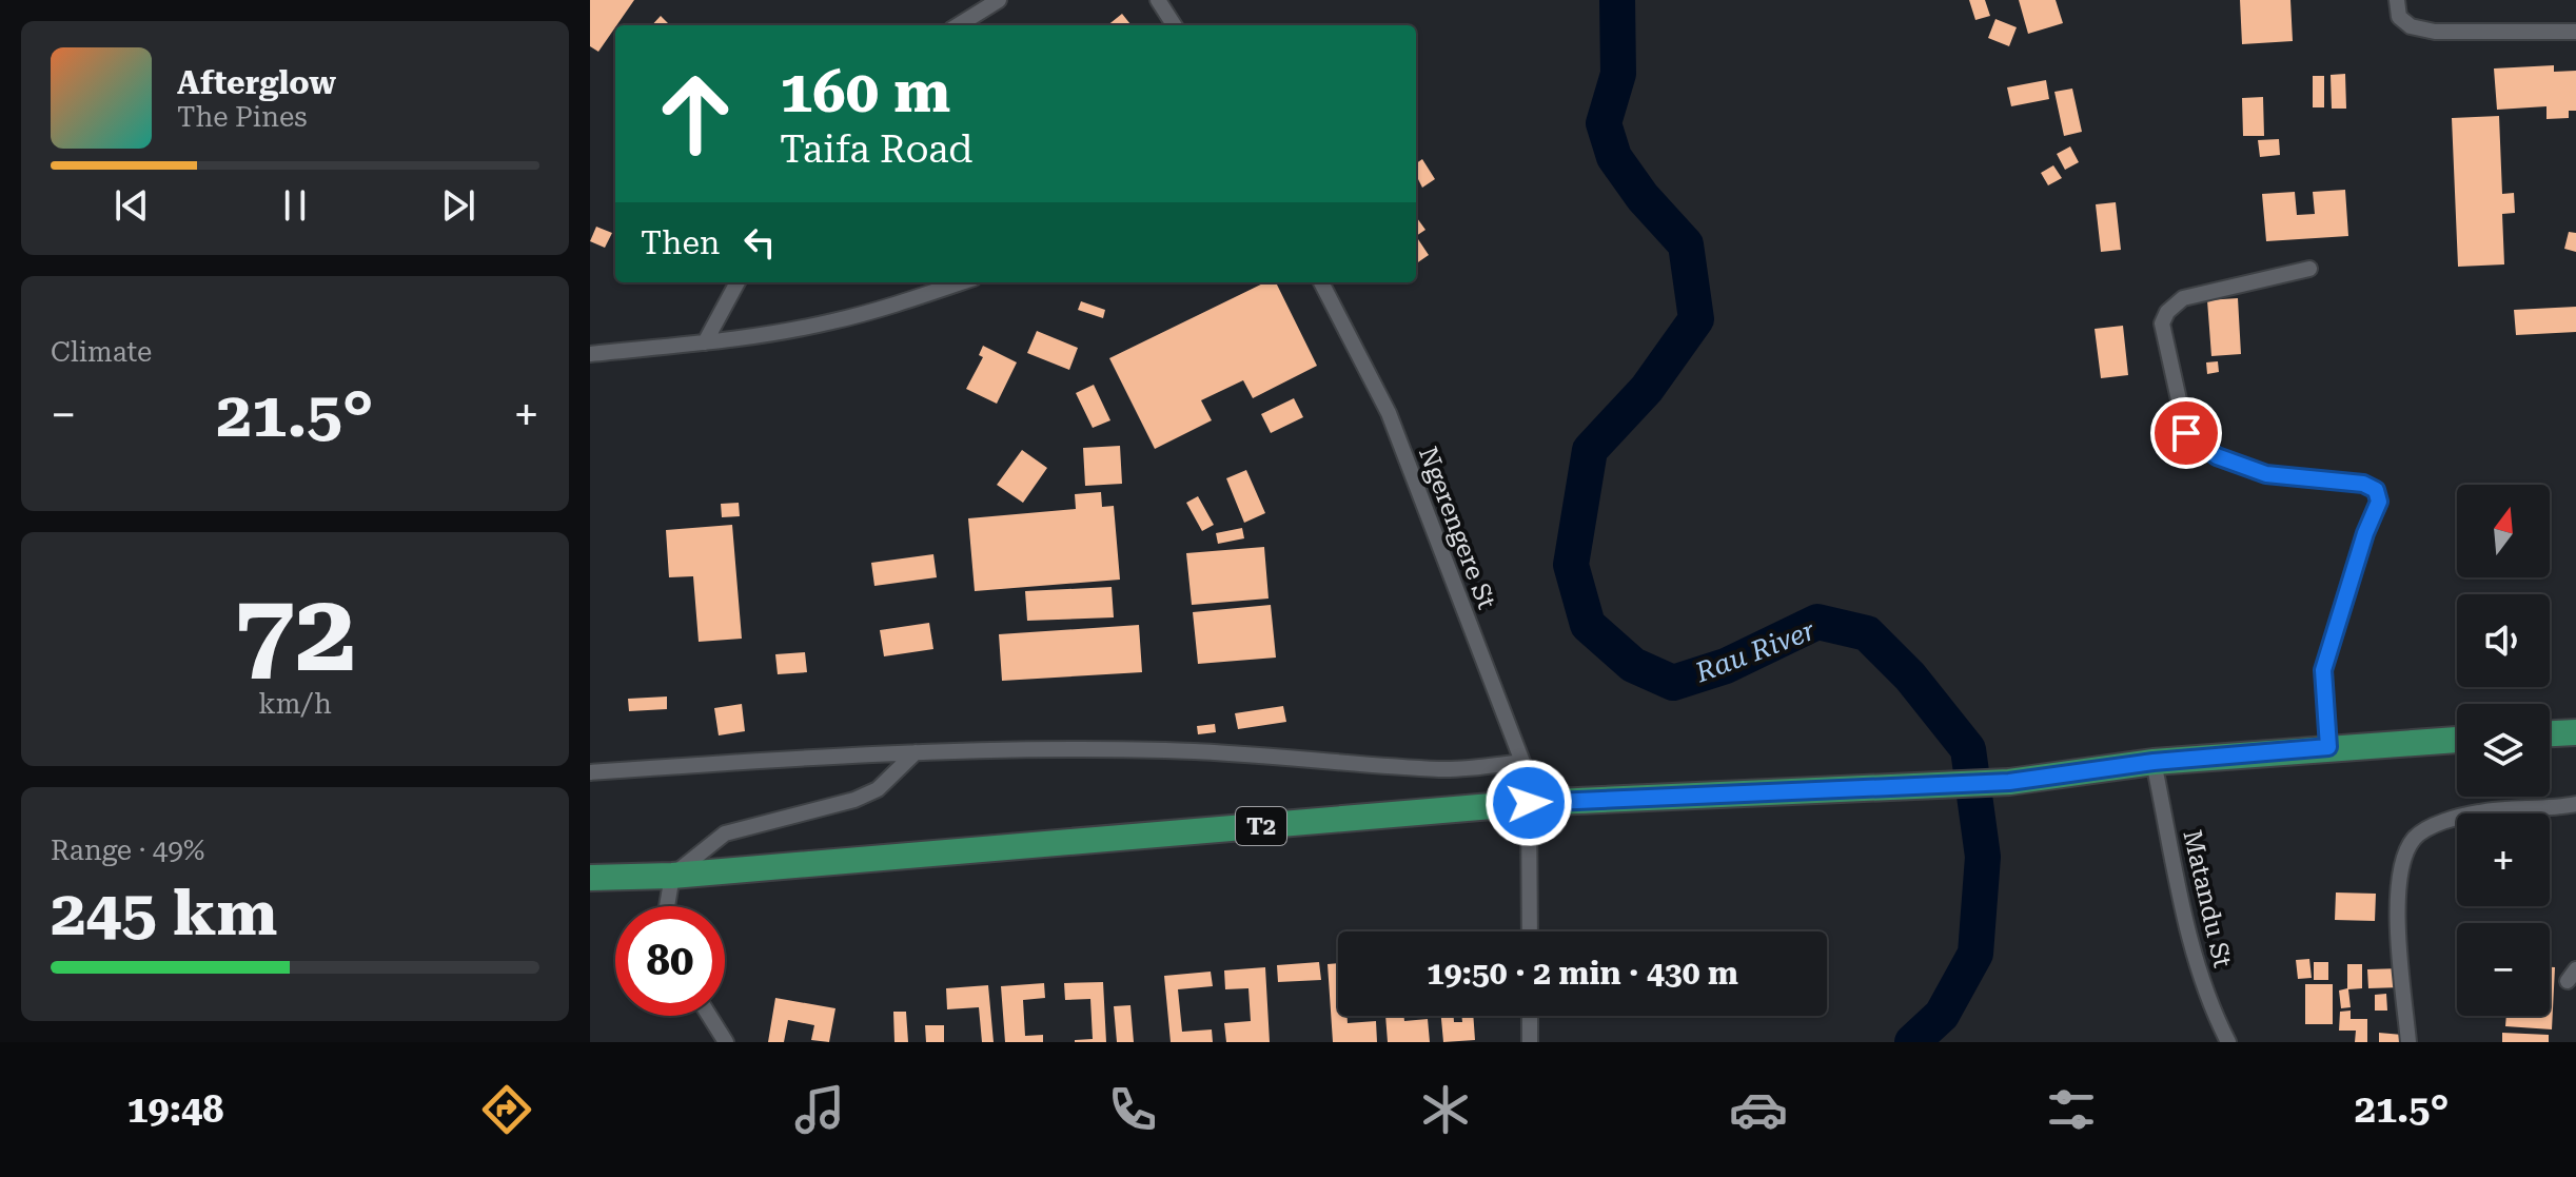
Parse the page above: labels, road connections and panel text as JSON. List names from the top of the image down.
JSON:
{
  "streets": {
    "highway": ["T2"],
    "street": ["Ngerengere St", "Matandu St"]
  },
  "crossings": [
    ["Ngerengere St", "T2"],
    ["T2", "Matandu St"]
  ],
  "water": ["Rau River"],
  "north": "top",
  "page": {
    "turn": ["160 m", "Taifa Road"],
    "song": ["Afterglow", "The Pines"],
    "then": "Then",
    "tile": [
      "Climate",
      ["72", "km/h"],
      ["Range · 49%", "245 km"]
    ],
    "heat": ["−", "21.5°", "+"],
    "map_buttons": ["+", "−"],
    "limit": "80",
    "trip": "19:50 · 2 min · 430 m",
    "tabs": ["19:48", "21.5°"]
  }
}
